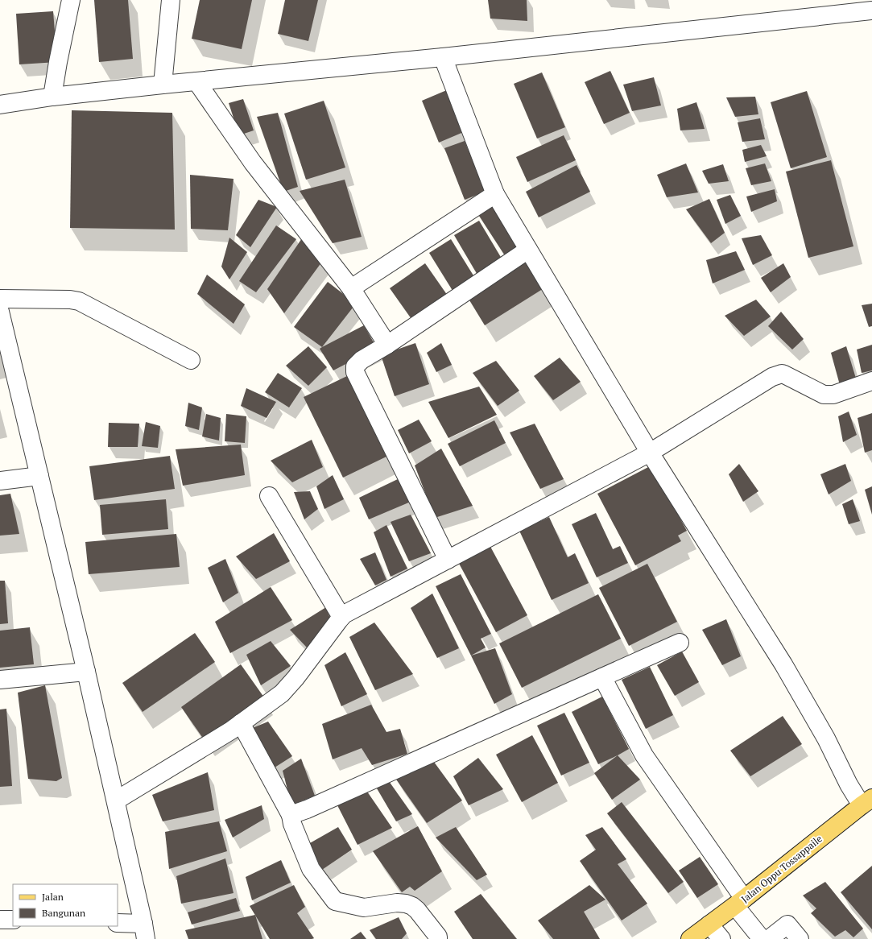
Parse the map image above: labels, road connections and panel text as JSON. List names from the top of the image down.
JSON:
{
  "streets": {
    "main road": ["Jalan Oppu Tossappaile"]
  },
  "legend": ["Jalan", "Bangunan"]
}
